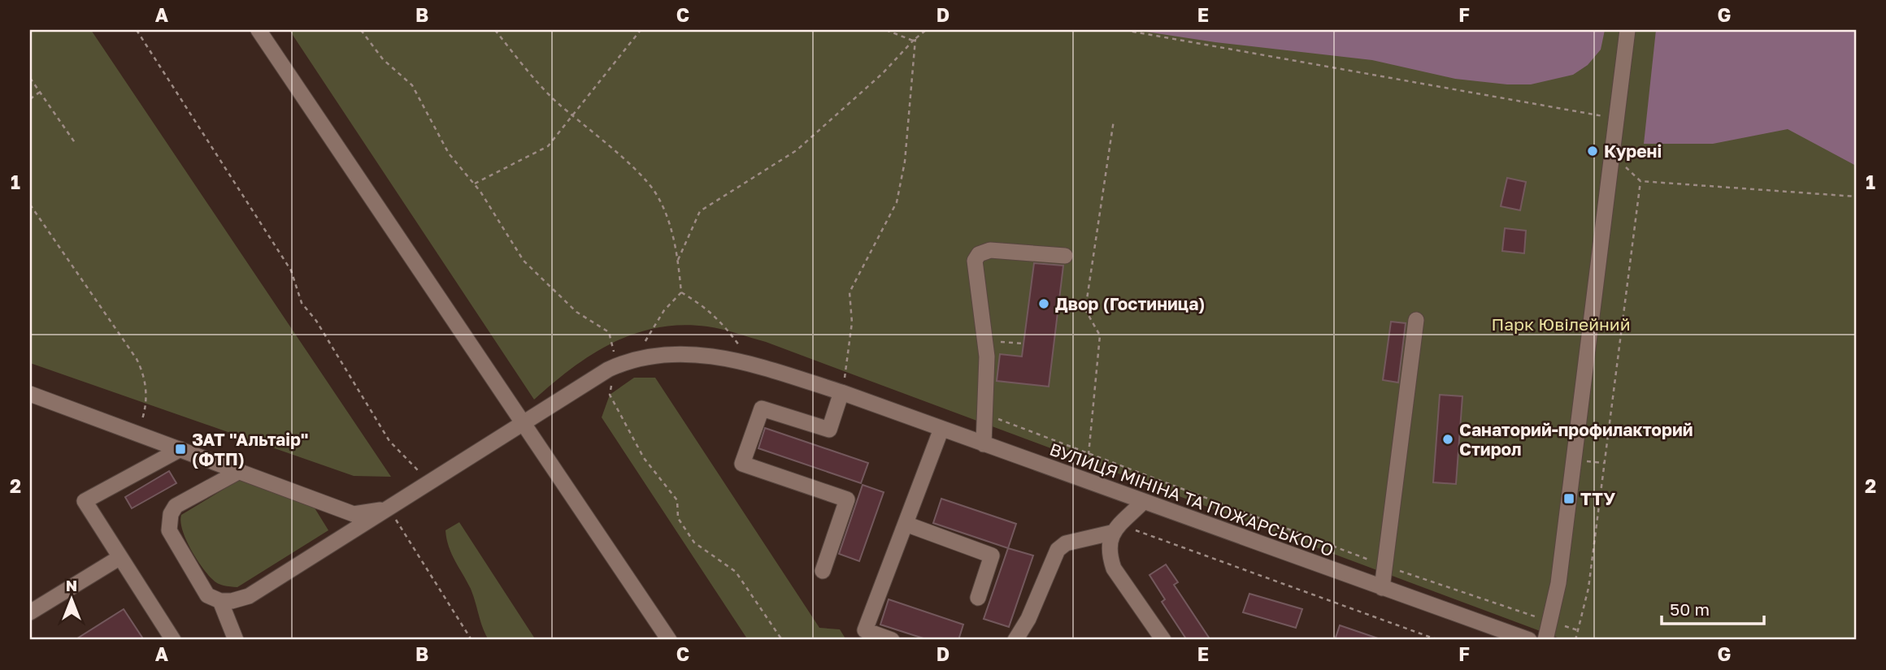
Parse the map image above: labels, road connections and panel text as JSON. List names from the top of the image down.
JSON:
{
  "streets": {
    "street": ["ВУЛИЦЯ МІНІНА ТА ПОЖАРСЬКОГО"]
  },
  "parks": ["Парк Ювілейний"],
  "places": {
    "other": ["Курені", "Двор (Гостиница)", "Санаторий-профилакторий Стирол"],
    "transit": ["ЗАТ \"Альтаір\" (ФТП)", "ТТУ"]
  },
  "scale_bar": "50 m",
  "north": "top",
  "grid": {
    "columns": [
      "A",
      "B",
      "C",
      "D",
      "E",
      "F",
      "G"
    ],
    "rows": ["1", "2"]
  }
}
